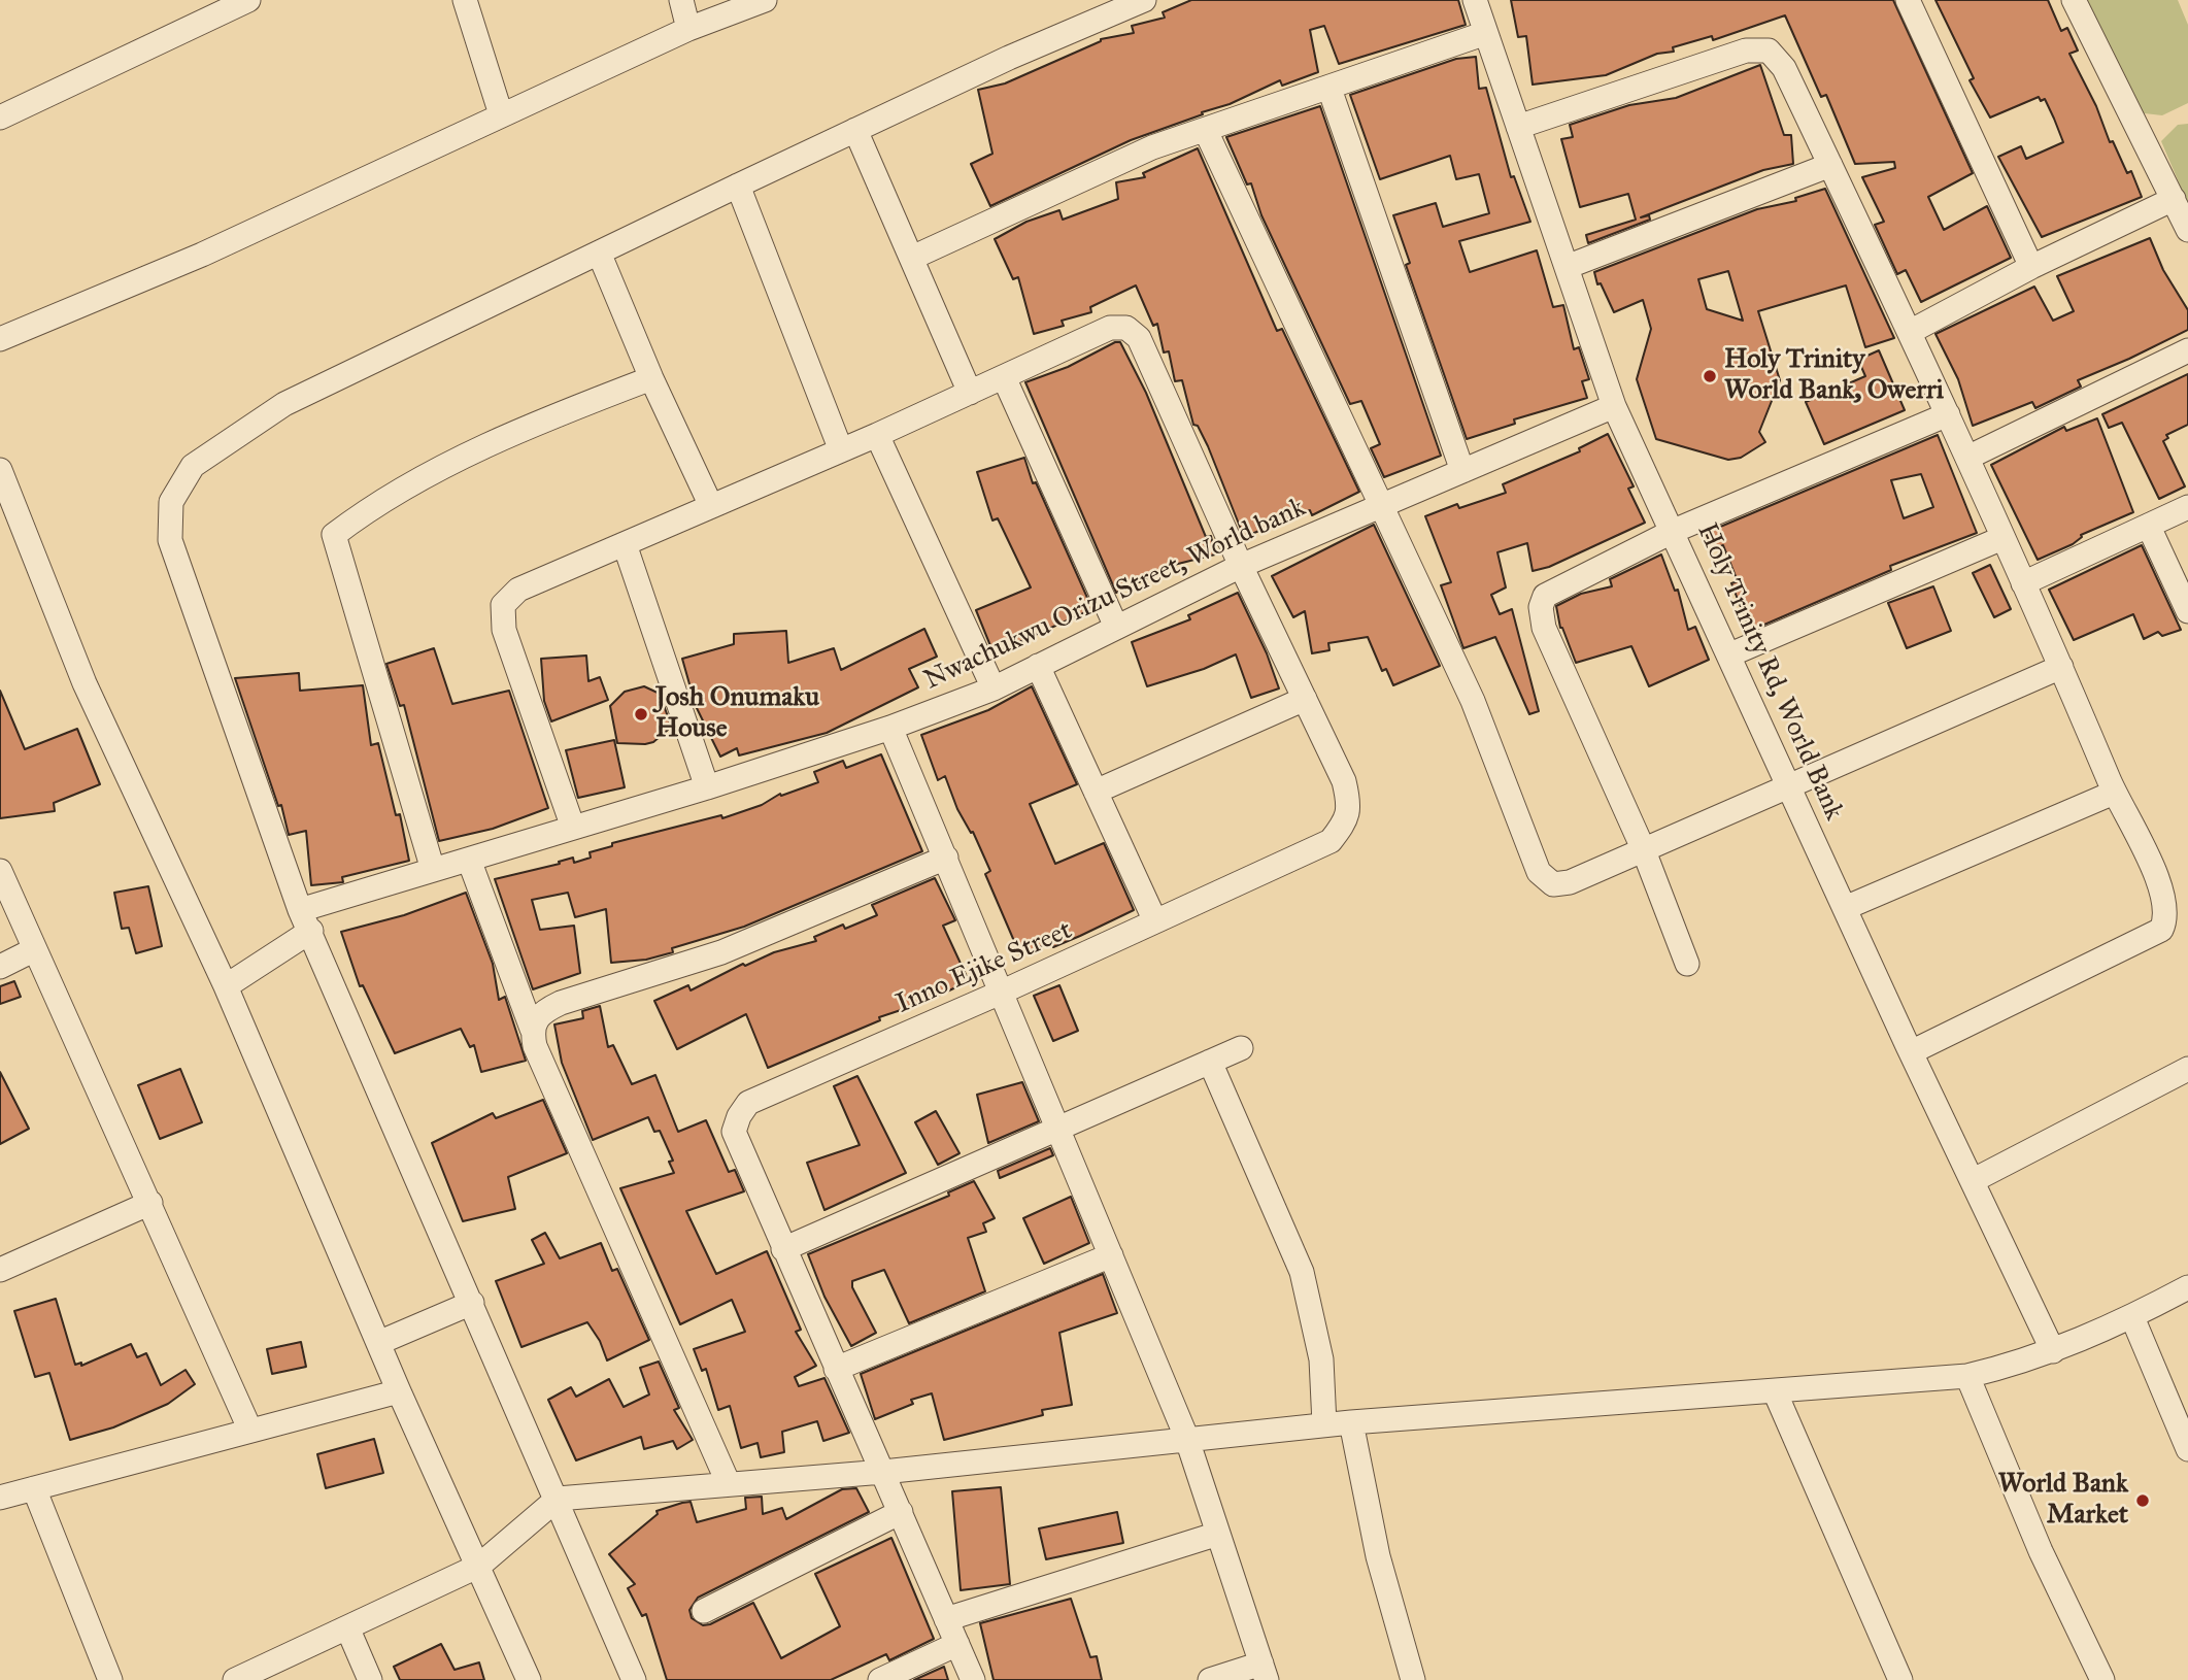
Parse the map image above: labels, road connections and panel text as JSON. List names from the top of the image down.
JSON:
{
  "streets": {
    "street": ["Nwachukwu Orizu Street, World bank", "Holy Trinity Rd, World Bank", "Inno Ejike Street"]
  },
  "crossings": [
    ["Nwachukwu Orizu Street, World bank", "Holy Trinity Rd, World Bank"],
    ["Nwachukwu Orizu Street, World bank", "Inno Ejike Street"]
  ],
  "places": ["Holy Trinity World Bank, Owerri", "Josh Onumaku House", "World Bank Market"]
}
